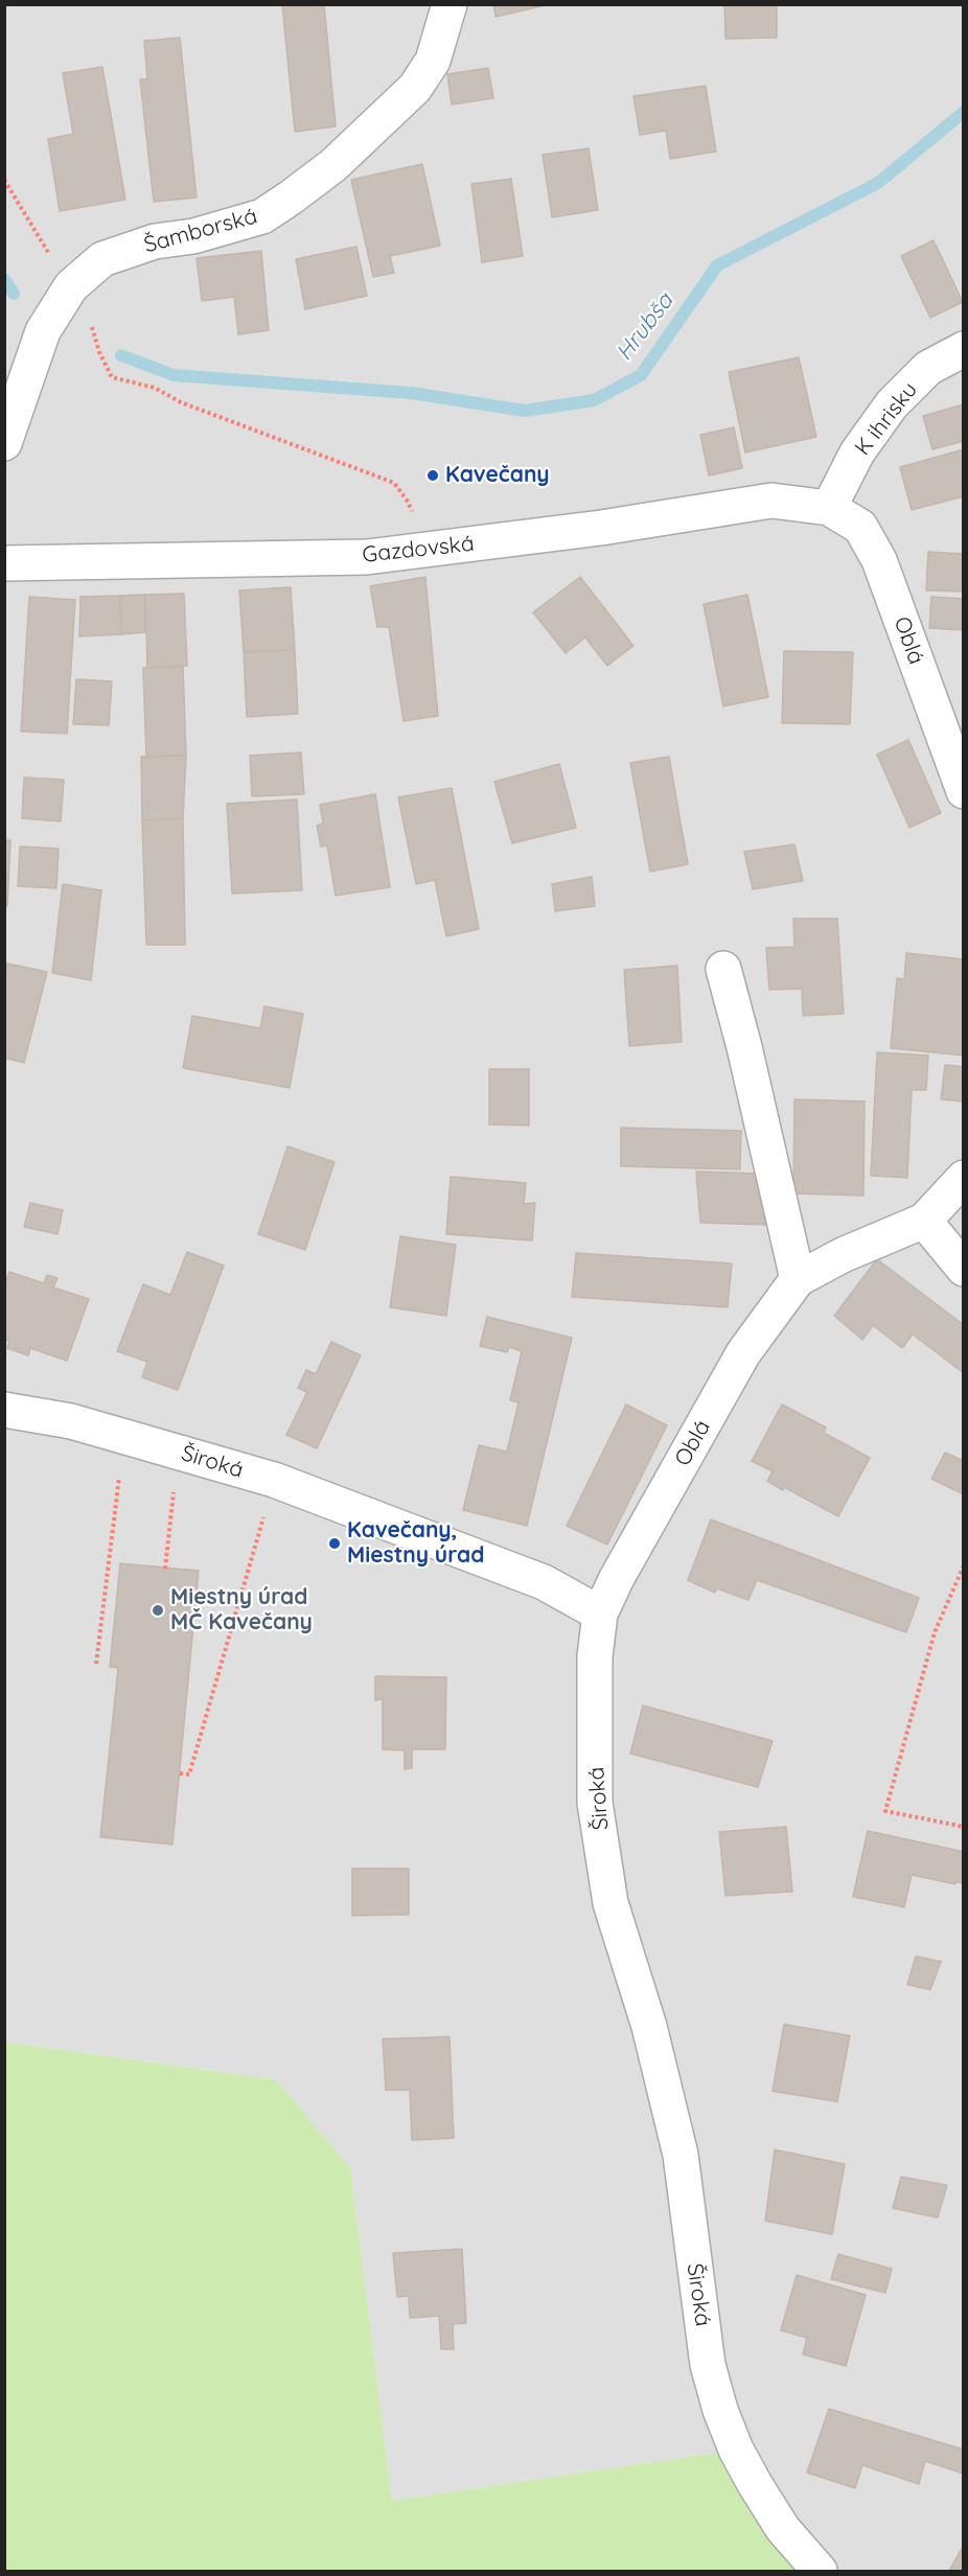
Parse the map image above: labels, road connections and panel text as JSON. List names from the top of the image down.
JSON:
{
  "streets": {
    "street": [
      "Šamborská",
      "K ihrisku",
      "Gazdovská",
      "Oblá",
      "Široká"
    ]
  },
  "crossings": [
    ["K ihrisku", "Gazdovská"],
    ["K ihrisku", "Oblá"],
    ["Gazdovská", "Oblá"],
    ["Oblá", "Široká"]
  ],
  "water": ["Hrubša"],
  "places": ["Kavečany", "Kavečany, Miestny úrad", "Miestny úrad MČ Kavečany"]
}
